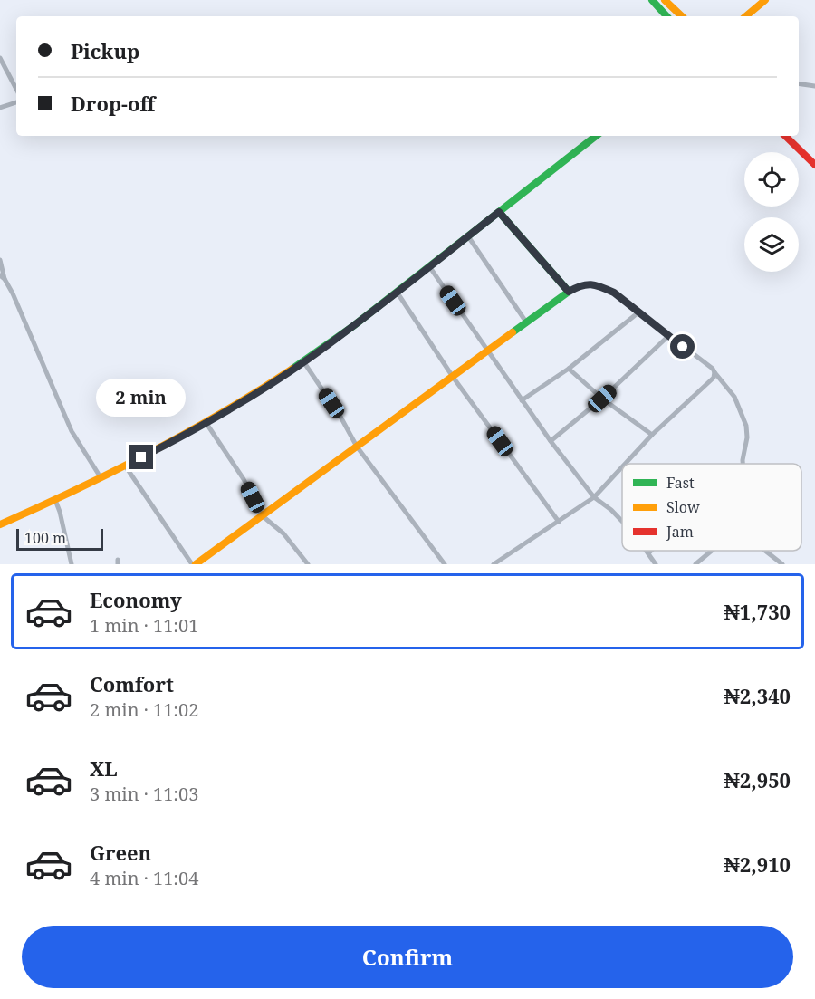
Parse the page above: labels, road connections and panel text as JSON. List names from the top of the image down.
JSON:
{
  "legend": ["Fast", "Slow", "Jam"],
  "scale_bar": "100 m",
  "page": {
    "banner": ["Pickup", "Drop-off"],
    "bubble": "2 min",
    "scale": "100 m",
    "list": [
      {
        "name": "Economy",
        "note": "1 min · 11:01",
        "value": "₦1,730"
      },
      {
        "name": "Comfort",
        "note": "2 min · 11:02",
        "value": "₦2,340"
      },
      {
        "name": "XL",
        "note": "3 min · 11:03",
        "value": "₦2,950"
      },
      {
        "name": "Green",
        "note": "4 min · 11:04",
        "value": "₦2,910"
      }
    ],
    "buttons": "Confirm"
  }
}
